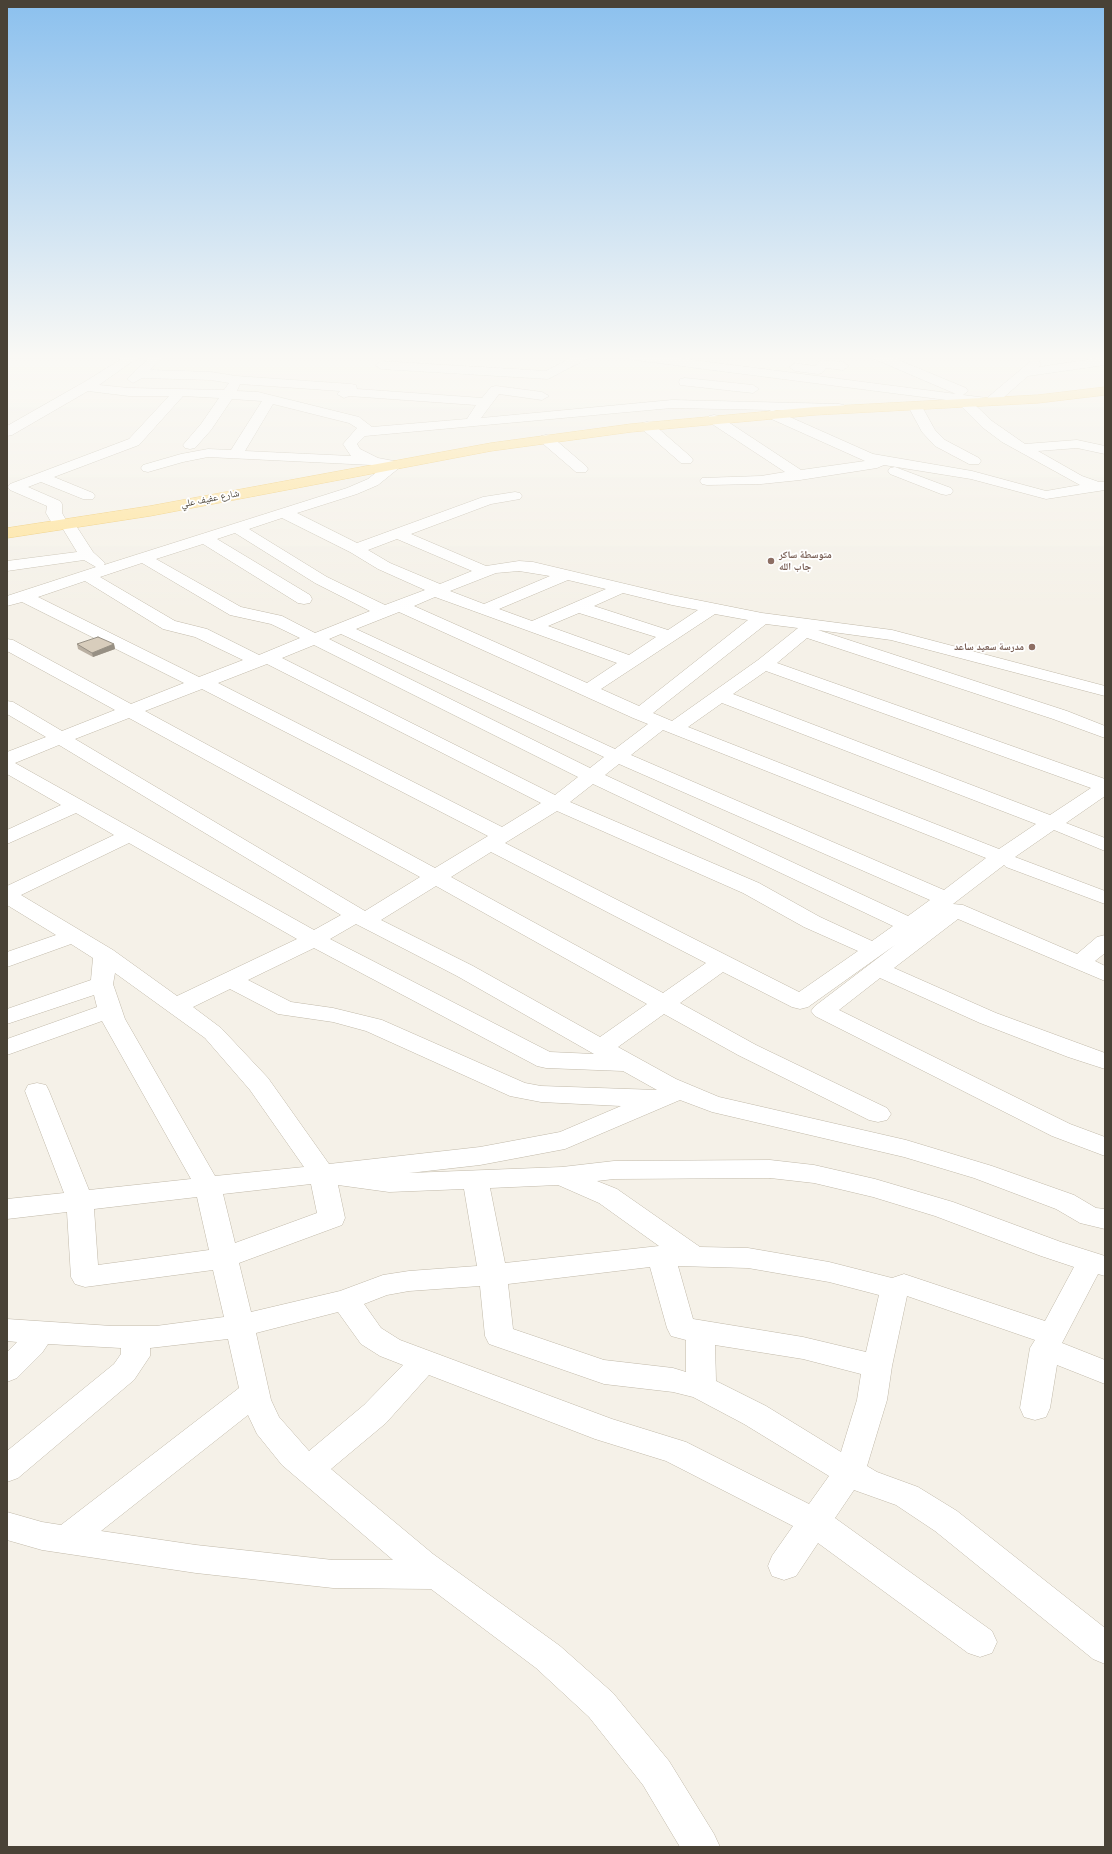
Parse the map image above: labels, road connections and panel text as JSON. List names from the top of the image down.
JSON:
{
  "streets": {
    "main road": ["شارع عفيف علي"]
  },
  "places": ["متوسطة ساكر جاب الله", "مدرسة سعيد ساعد"]
}
